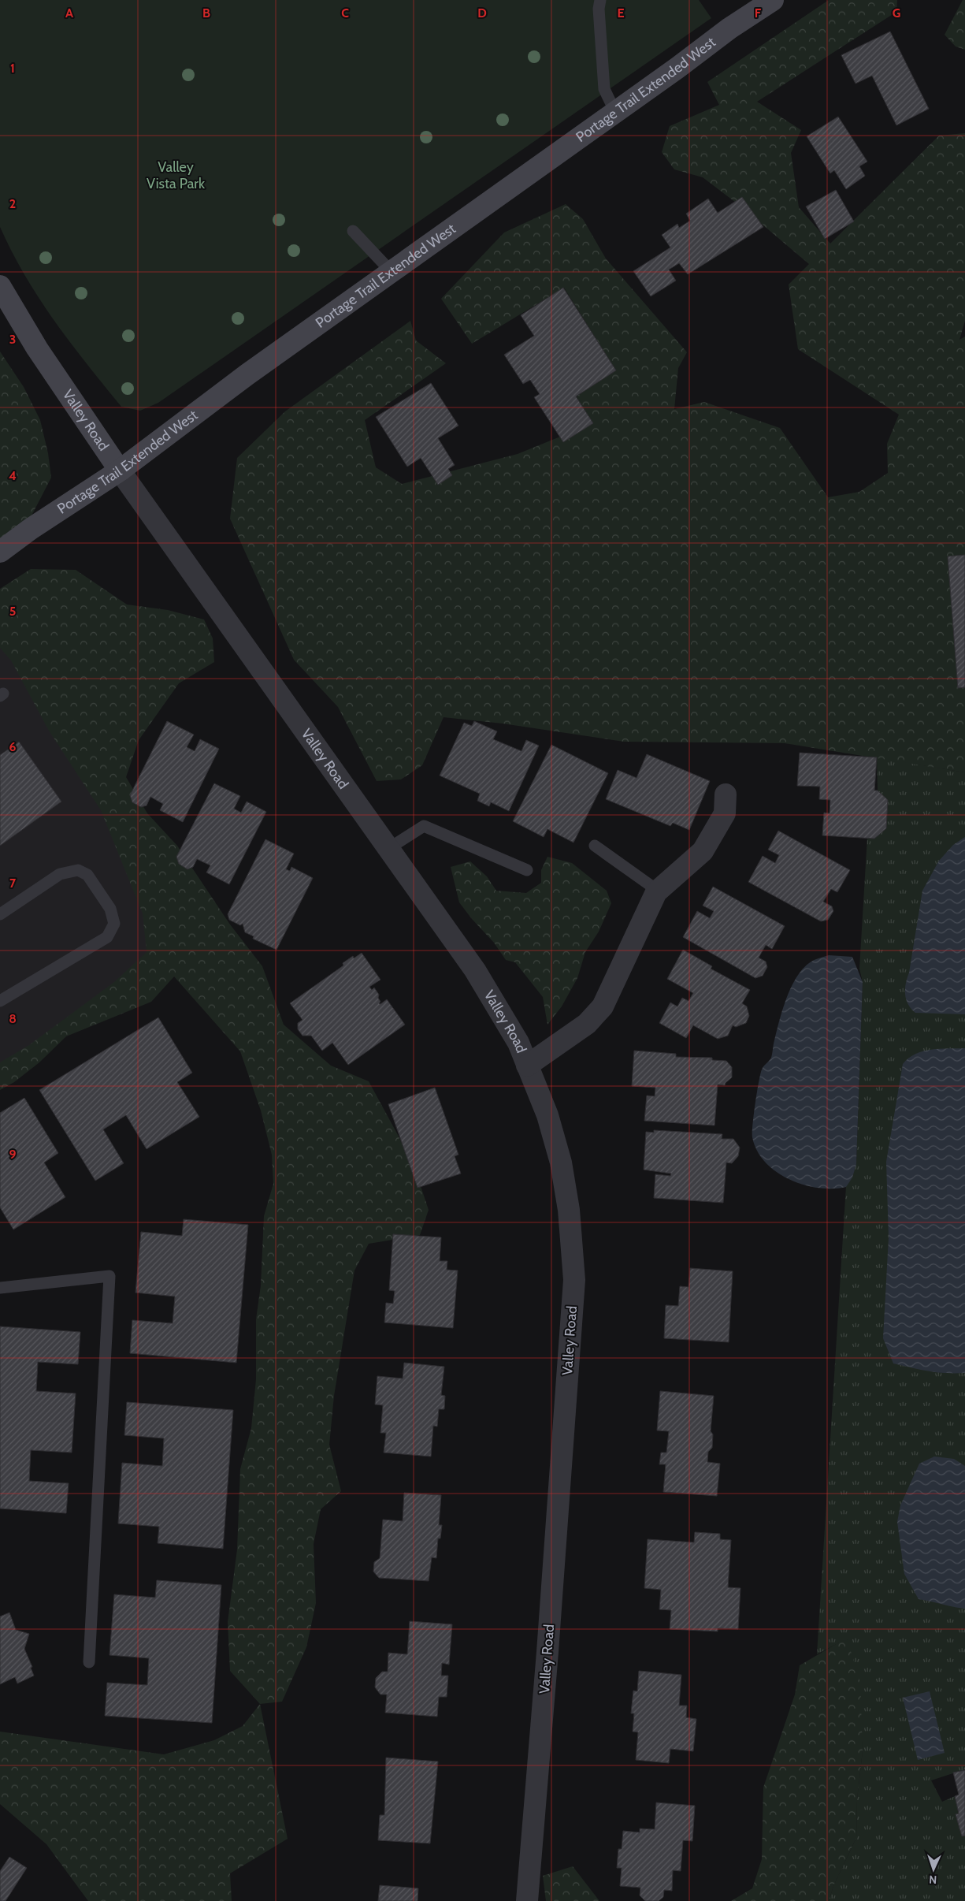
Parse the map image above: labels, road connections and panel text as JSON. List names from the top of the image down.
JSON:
{
  "streets": {
    "main road": ["Portage Trail Extended West", "Valley Road"]
  },
  "crossings": [
    ["Portage Trail Extended West", "Valley Road"]
  ],
  "parks": ["Valley Vista Park"],
  "north": "bottom",
  "grid": {
    "columns": [
      "A",
      "B",
      "C",
      "D",
      "E",
      "F",
      "G"
    ],
    "rows": [
      "1",
      "2",
      "3",
      "4",
      "5",
      "6",
      "7",
      "8",
      "9"
    ]
  }
}
